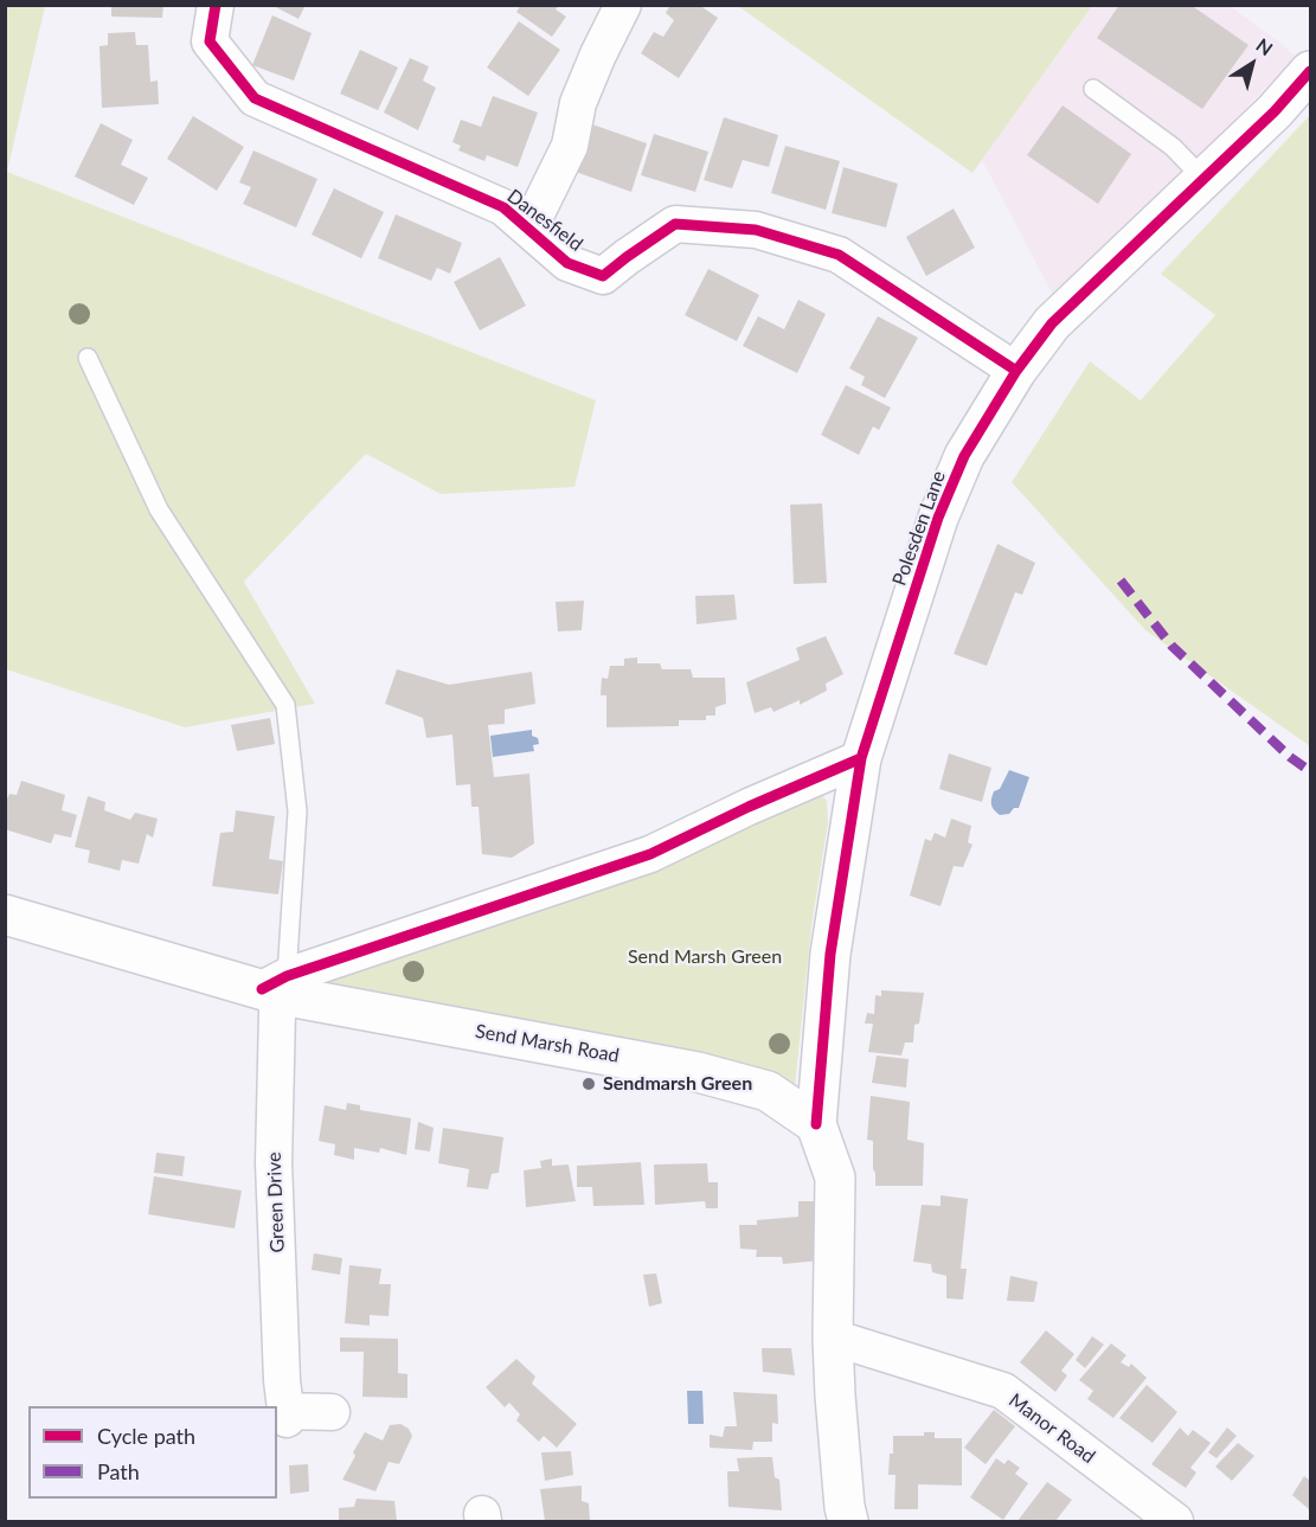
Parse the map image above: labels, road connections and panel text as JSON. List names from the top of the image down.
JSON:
{
  "streets": {
    "main road": ["Polesden Lane", "Send Marsh Road"],
    "street": ["Danesfield", "Green Drive", "Manor Road"]
  },
  "crossings": [
    ["Danesfield", "Polesden Lane"],
    ["Polesden Lane", "Send Marsh Road"],
    ["Send Marsh Road", "Green Drive"]
  ],
  "parks": ["Send Marsh Green"],
  "places": ["Sendmarsh Green"],
  "legend": ["Cycle path", "Path"],
  "north": "top right"
}
